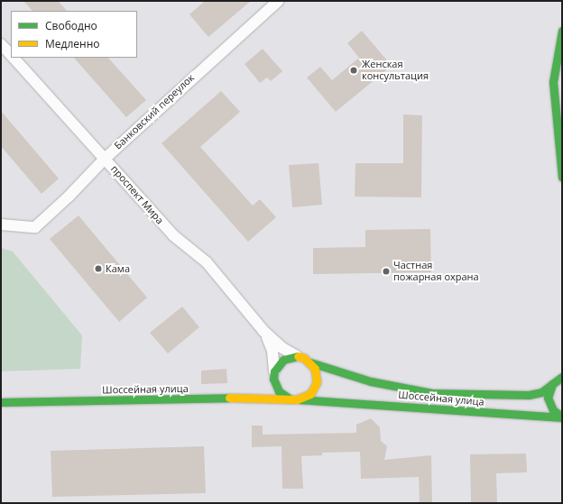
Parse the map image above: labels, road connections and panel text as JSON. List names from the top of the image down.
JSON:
{
  "streets": {
    "main road": ["Шоссейная улица"],
    "street": ["Банковский переулок", "проспект Мира"]
  },
  "crossings": [
    ["Банковский переулок", "проспект Мира"],
    ["проспект Мира", "Шоссейная улица"]
  ],
  "places": ["Женская консультация", "Кама", "Частная пожарная охрана"],
  "legend": ["Свободно", "Медленно"]
}
